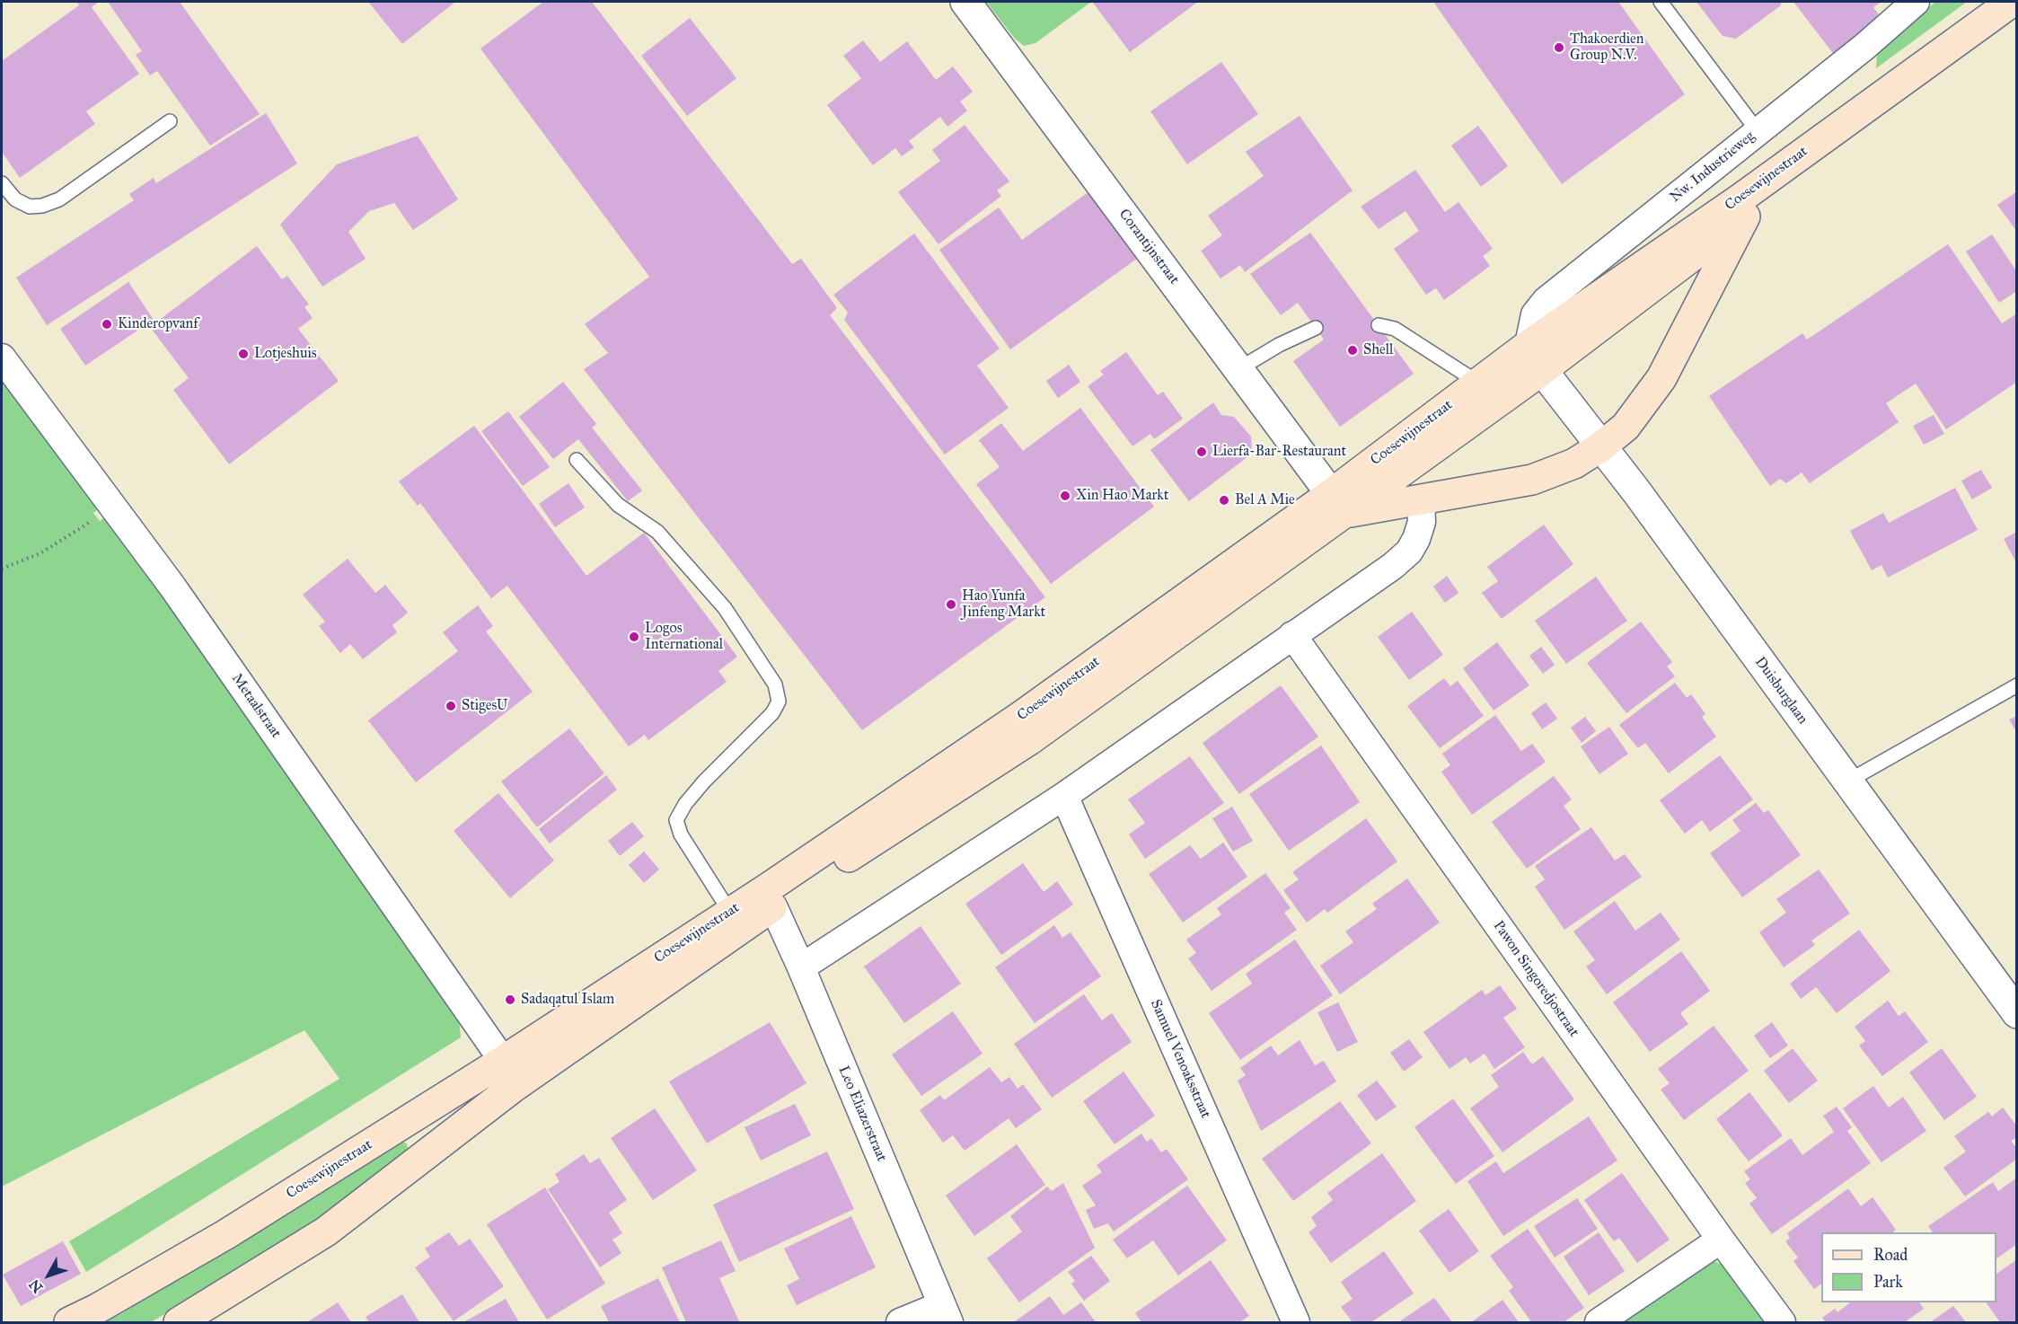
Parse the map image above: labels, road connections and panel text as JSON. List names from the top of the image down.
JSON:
{
  "streets": {
    "main road": ["Coesewijnestraat"],
    "street": [
      "Nw. Industrieweg",
      "Corantijnstraat",
      "Duisburglaan",
      "Metaalstraat",
      "Pawon Singoredjostraat",
      "Samuel Venoaksstraat",
      "Leo Eliazerstraat"
    ]
  },
  "crossings": [
    ["Nw. Industrieweg", "Coesewijnestraat"],
    ["Coesewijnestraat", "Corantijnstraat"],
    ["Coesewijnestraat", "Duisburglaan"],
    ["Coesewijnestraat", "Metaalstraat"],
    ["Coesewijnestraat", "Leo Eliazerstraat"]
  ],
  "places": [
    "Thakoerdien Group N.V.",
    "Kinderopvanf",
    "Shell",
    "Lotjeshuis",
    "Lierfa-Bar-Restaurant",
    "Xin Hao Markt",
    "Bel A Mie",
    "Hao Yunfa Jinfeng Markt",
    "Logos International",
    "StigesU",
    "Sadaqatul Islam"
  ],
  "legend": ["Road", "Park"],
  "north": "bottom left"
}
